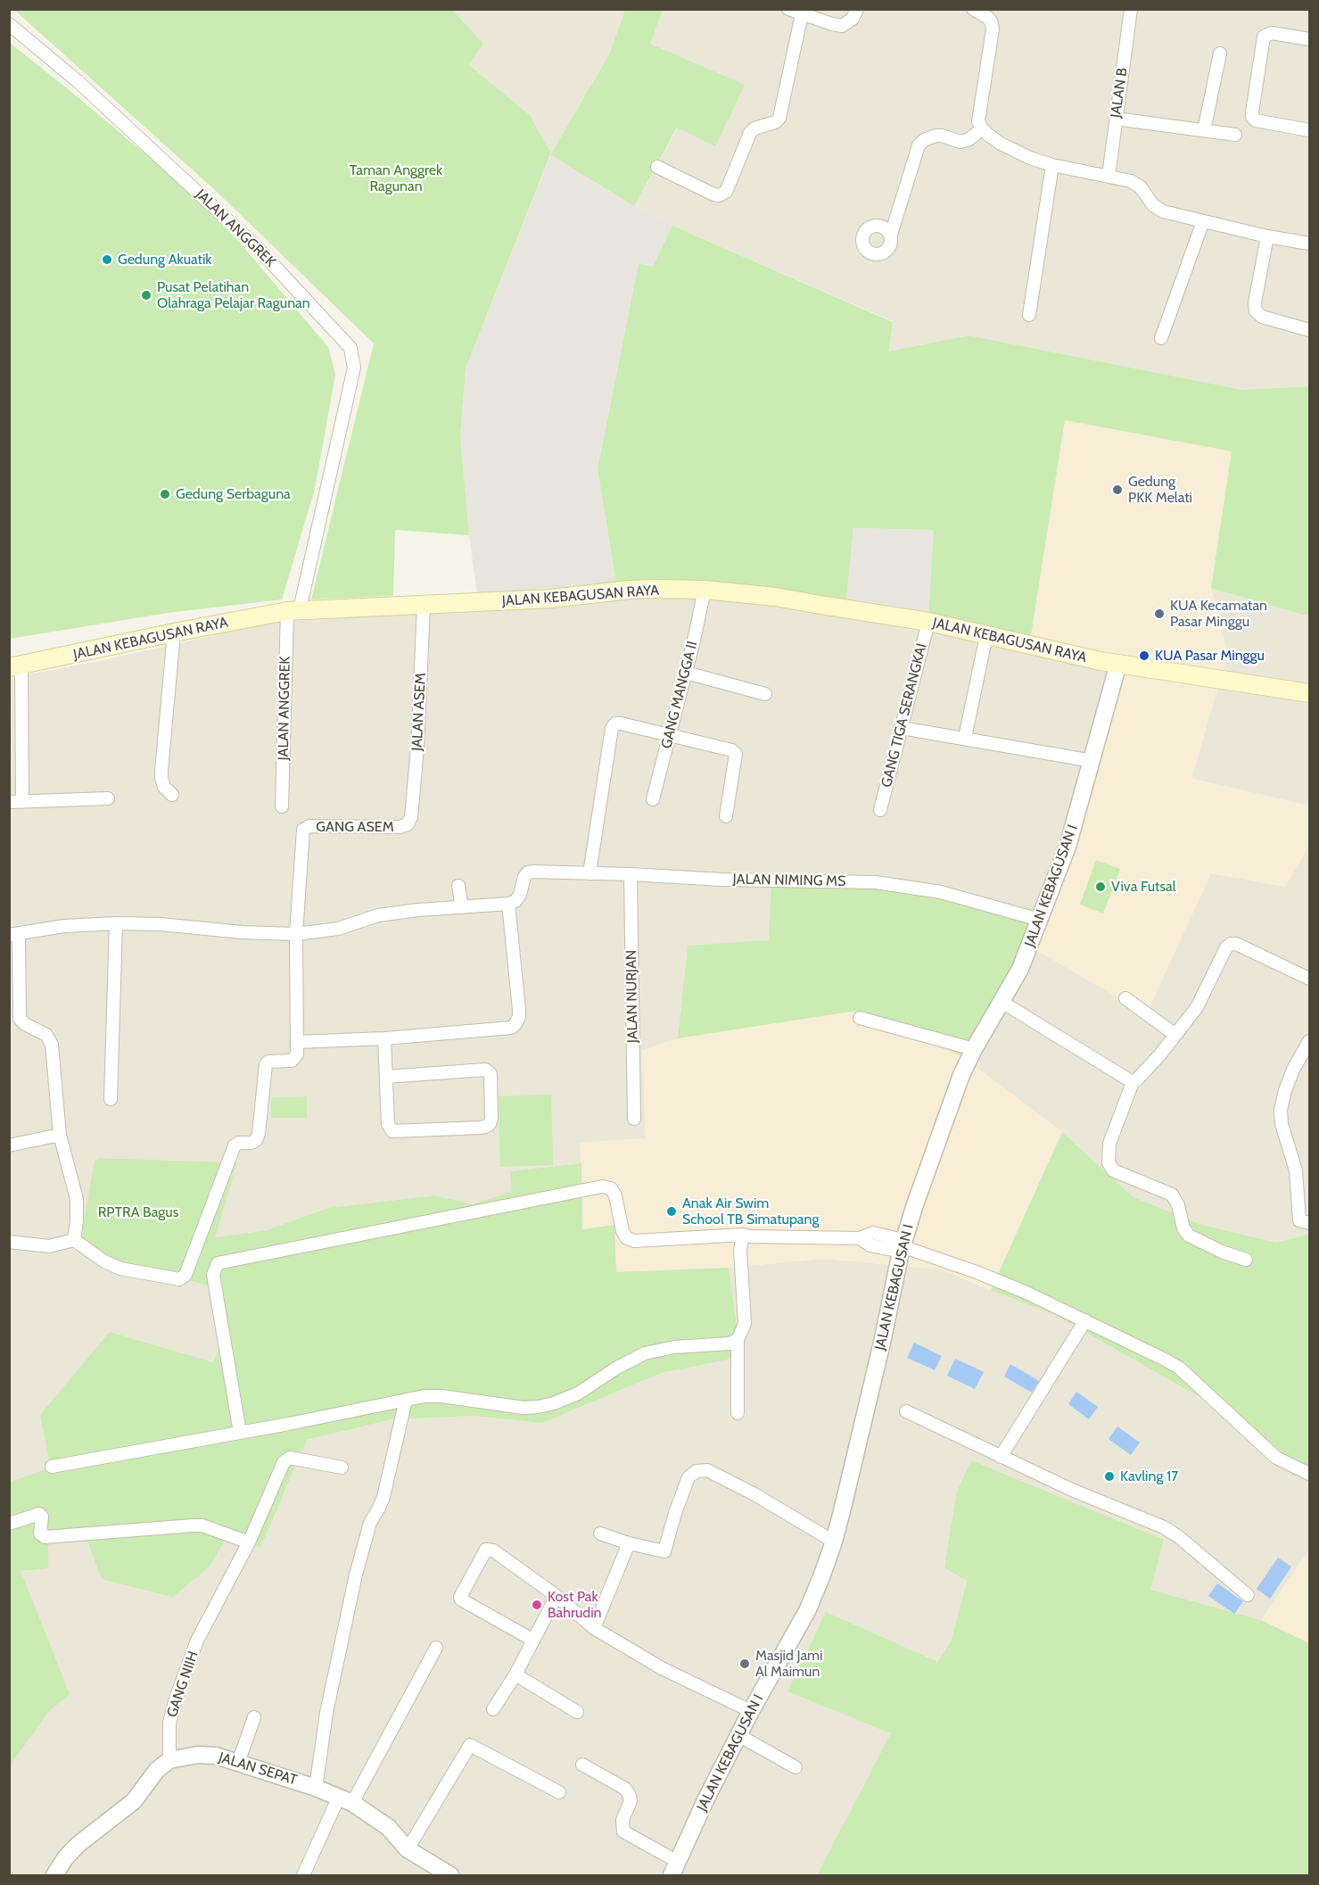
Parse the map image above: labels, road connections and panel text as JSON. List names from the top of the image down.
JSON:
{
  "streets": {
    "main road": ["JALAN KEBAGUSAN RAYA"],
    "street": [
      "JALAN B",
      "JALAN ANGGREK",
      "GANG MANGGA II",
      "JALAN ASEM",
      "GANG TIGA SERANGKAI",
      "GANG ASEM",
      "JALAN NIMING MS",
      "JALAN KEBAGUSAN I",
      "JALAN NURJAN",
      "GANG NIIH",
      "JALAN SEPAT"
    ]
  },
  "crossings": [
    ["JALAN ANGGREK", "JALAN KEBAGUSAN RAYA"],
    ["JALAN KEBAGUSAN RAYA", "GANG MANGGA II"],
    ["JALAN KEBAGUSAN RAYA", "JALAN ASEM"],
    ["JALAN KEBAGUSAN RAYA", "GANG TIGA SERANGKAI"],
    ["JALAN KEBAGUSAN RAYA", "JALAN KEBAGUSAN I"],
    ["JALAN ASEM", "GANG ASEM"],
    ["JALAN NIMING MS", "JALAN KEBAGUSAN I"],
    ["JALAN NIMING MS", "JALAN NURJAN"],
    ["GANG NIIH", "JALAN SEPAT"]
  ],
  "parks": ["Taman Anggrek Ragunan", "RPTRA Bagus"],
  "places": [
    "Gedung Akuatik",
    "Pusat Pelatihan Olahraga Pelajar Ragunan",
    "Gedung PKK Melati",
    "Gedung Serbaguna",
    "KUA Kecamatan Pasar Minggu",
    "KUA Pasar Minggu",
    "Viva Futsal",
    "Anak Air Swim School TB Simatupang",
    "Kavling 17",
    "Kost Pak Bahrudin",
    "Masjid Jami Al Maimun"
  ]
}
